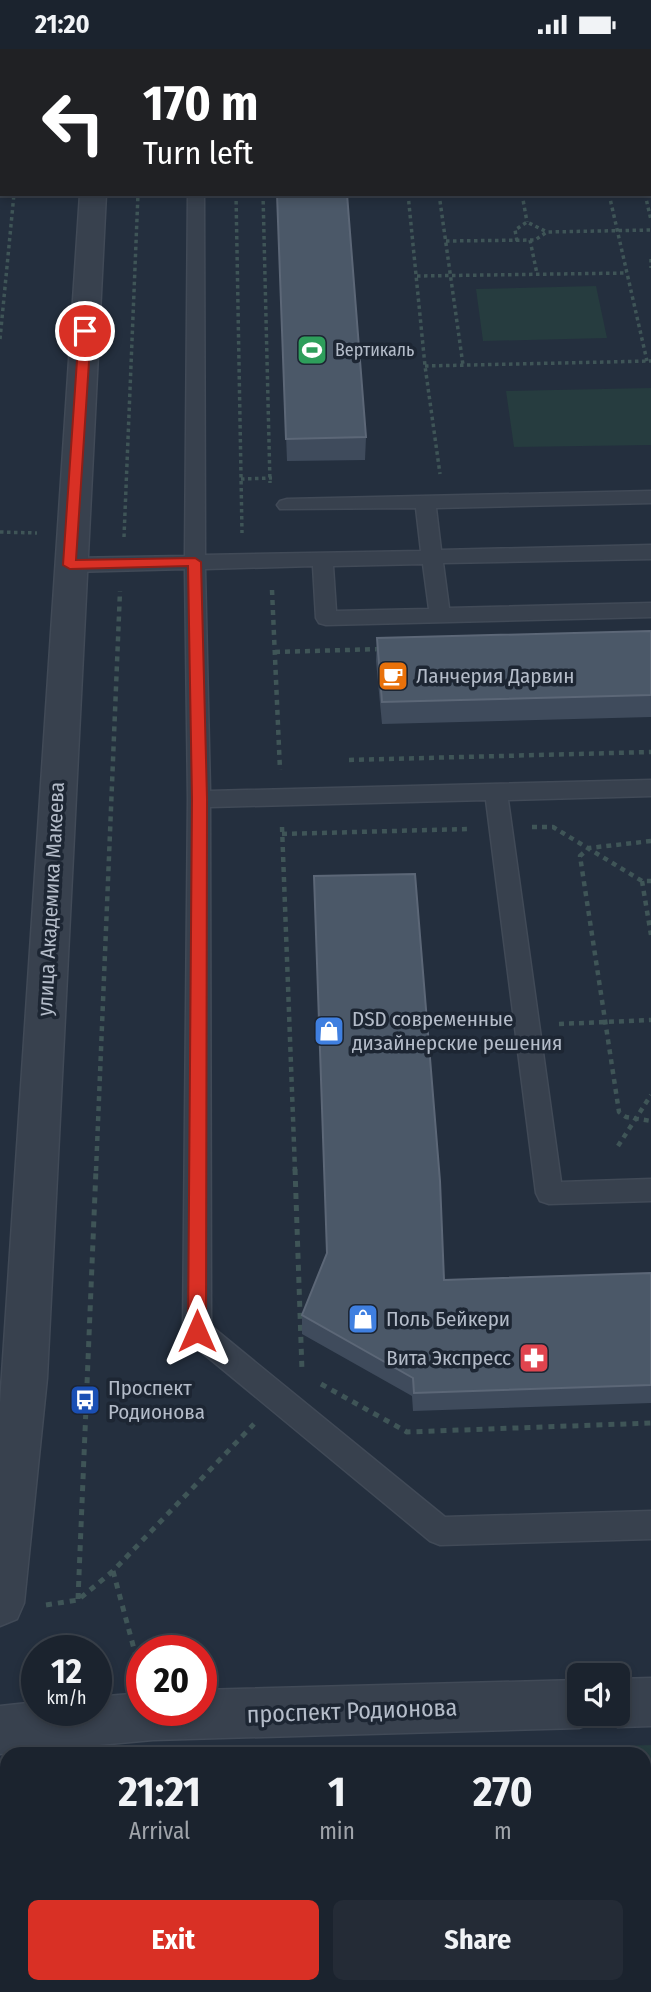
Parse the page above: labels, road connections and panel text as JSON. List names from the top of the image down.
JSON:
{
  "streets": {
    "street": ["улица Академика Макеева", "проспект Родионова"]
  },
  "places": {
    "sports": ["Вертикаль"],
    "cafe": ["Ланчерия Дарвин"],
    "shop": ["DSD современные дизайнерские решения", "Поль Бейкери"],
    "pharmacy": ["Вита Экспресс"],
    "bus stop": ["Проспект Родионова"]
  },
  "page": {
    "status": "21:20",
    "turn": ["170 m", "Turn left"],
    "speed": "12 km/h",
    "limit": "20",
    "eta": [
      "21:21",
      "Arrival",
      "1",
      "min",
      "270",
      "m"
    ],
    "buttons": ["Exit", "Share"]
  }
}
